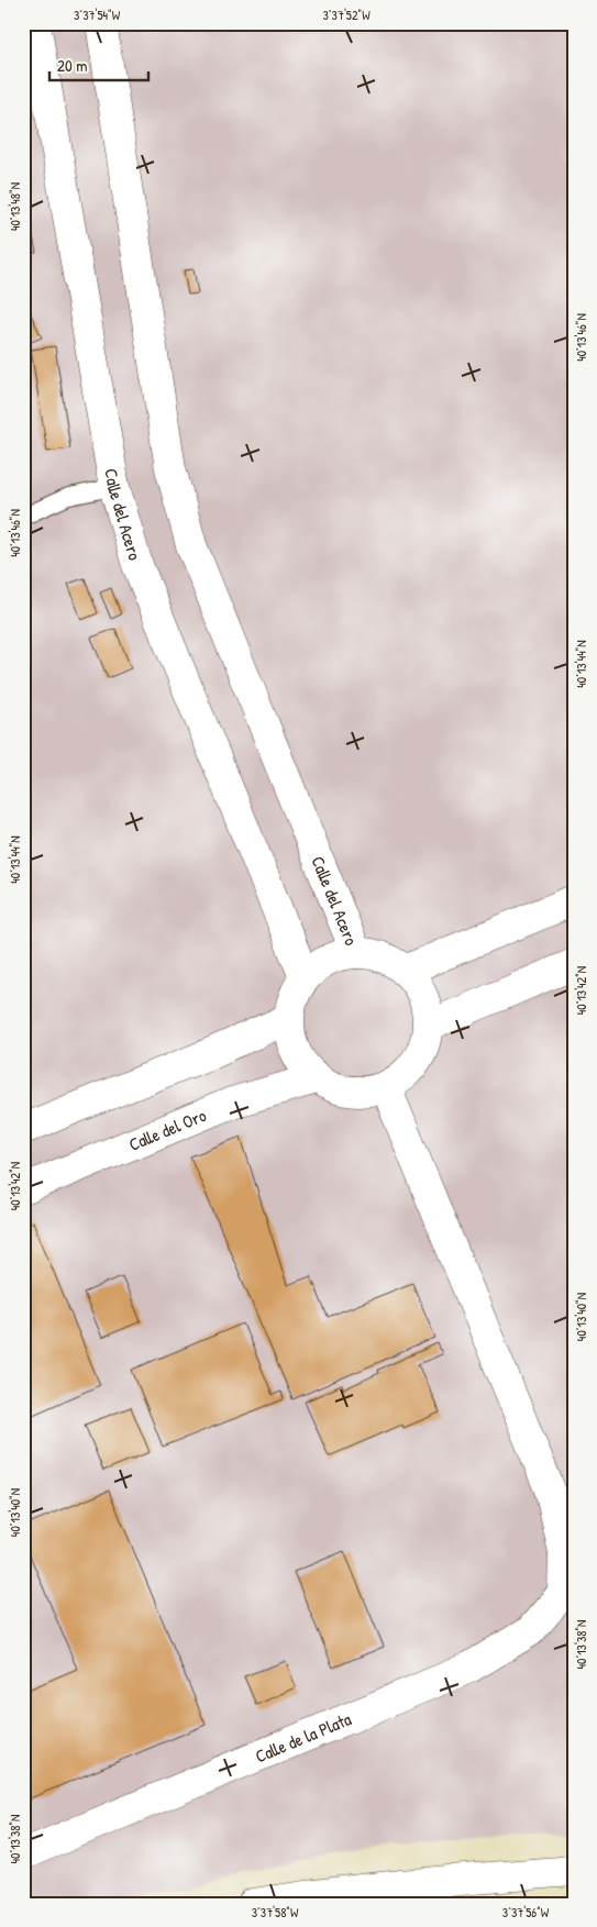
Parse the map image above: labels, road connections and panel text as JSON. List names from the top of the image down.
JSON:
{
  "streets": {
    "street": ["Calle del Acero", "Calle del Oro", "Calle de la Plata"]
  },
  "crossings": [
    ["Calle del Acero", "Calle del Oro"]
  ],
  "scale_bar": "20 m",
  "coordinates": [
    "3°37'54\"W",
    "3°37'52\"W",
    "40°13'48\"N",
    "40°13'46\"N",
    "40°13'44\"N",
    "40°13'42\"N",
    "40°13'40\"N",
    "40°13'38\"N",
    "3°37'58\"W",
    "3°37'56\"W"
  ]
}
